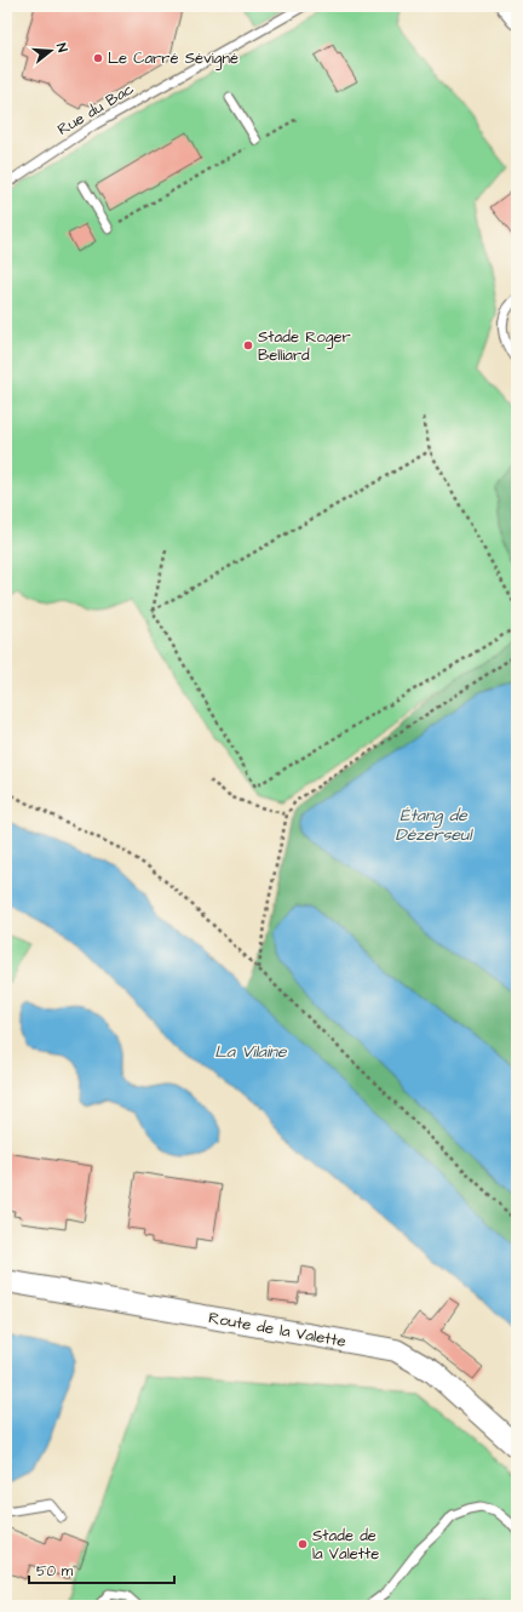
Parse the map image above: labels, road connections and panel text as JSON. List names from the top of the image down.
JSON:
{
  "streets": {
    "street": ["Route de la Valette"],
    "lane": ["Rue du Bac"]
  },
  "water": ["Étang de Dézerseul", "La Vilaine"],
  "places": ["Le Carré Sévigné", "Stade Roger Belliard", "Stade de la Valette"],
  "scale_bar": "50 m",
  "north": "right"
}
